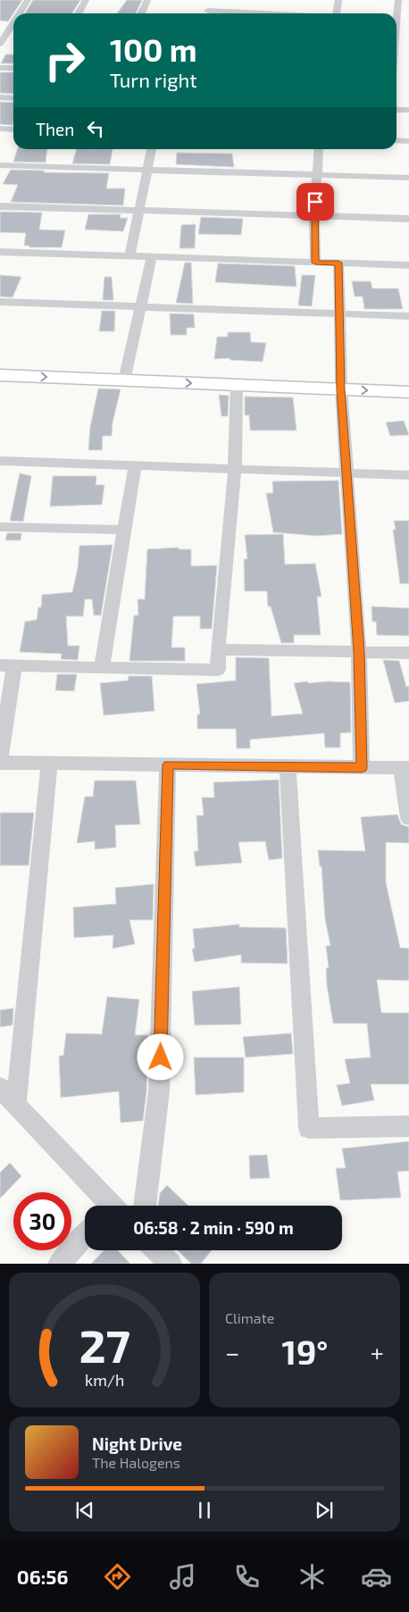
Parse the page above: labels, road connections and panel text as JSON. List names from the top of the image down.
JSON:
{
  "page": {
    "turn": ["100 m", "Turn right"],
    "then": "Then",
    "limit": "30",
    "trip": "06:58 · 2 min · 590 m",
    "tile": "Climate",
    "heat": ["−", "19°", "+"],
    "song": ["Night Drive", "The Halogens"],
    "tabs": "06:56",
    "gauge": ["27", "km/h"]
  }
}
